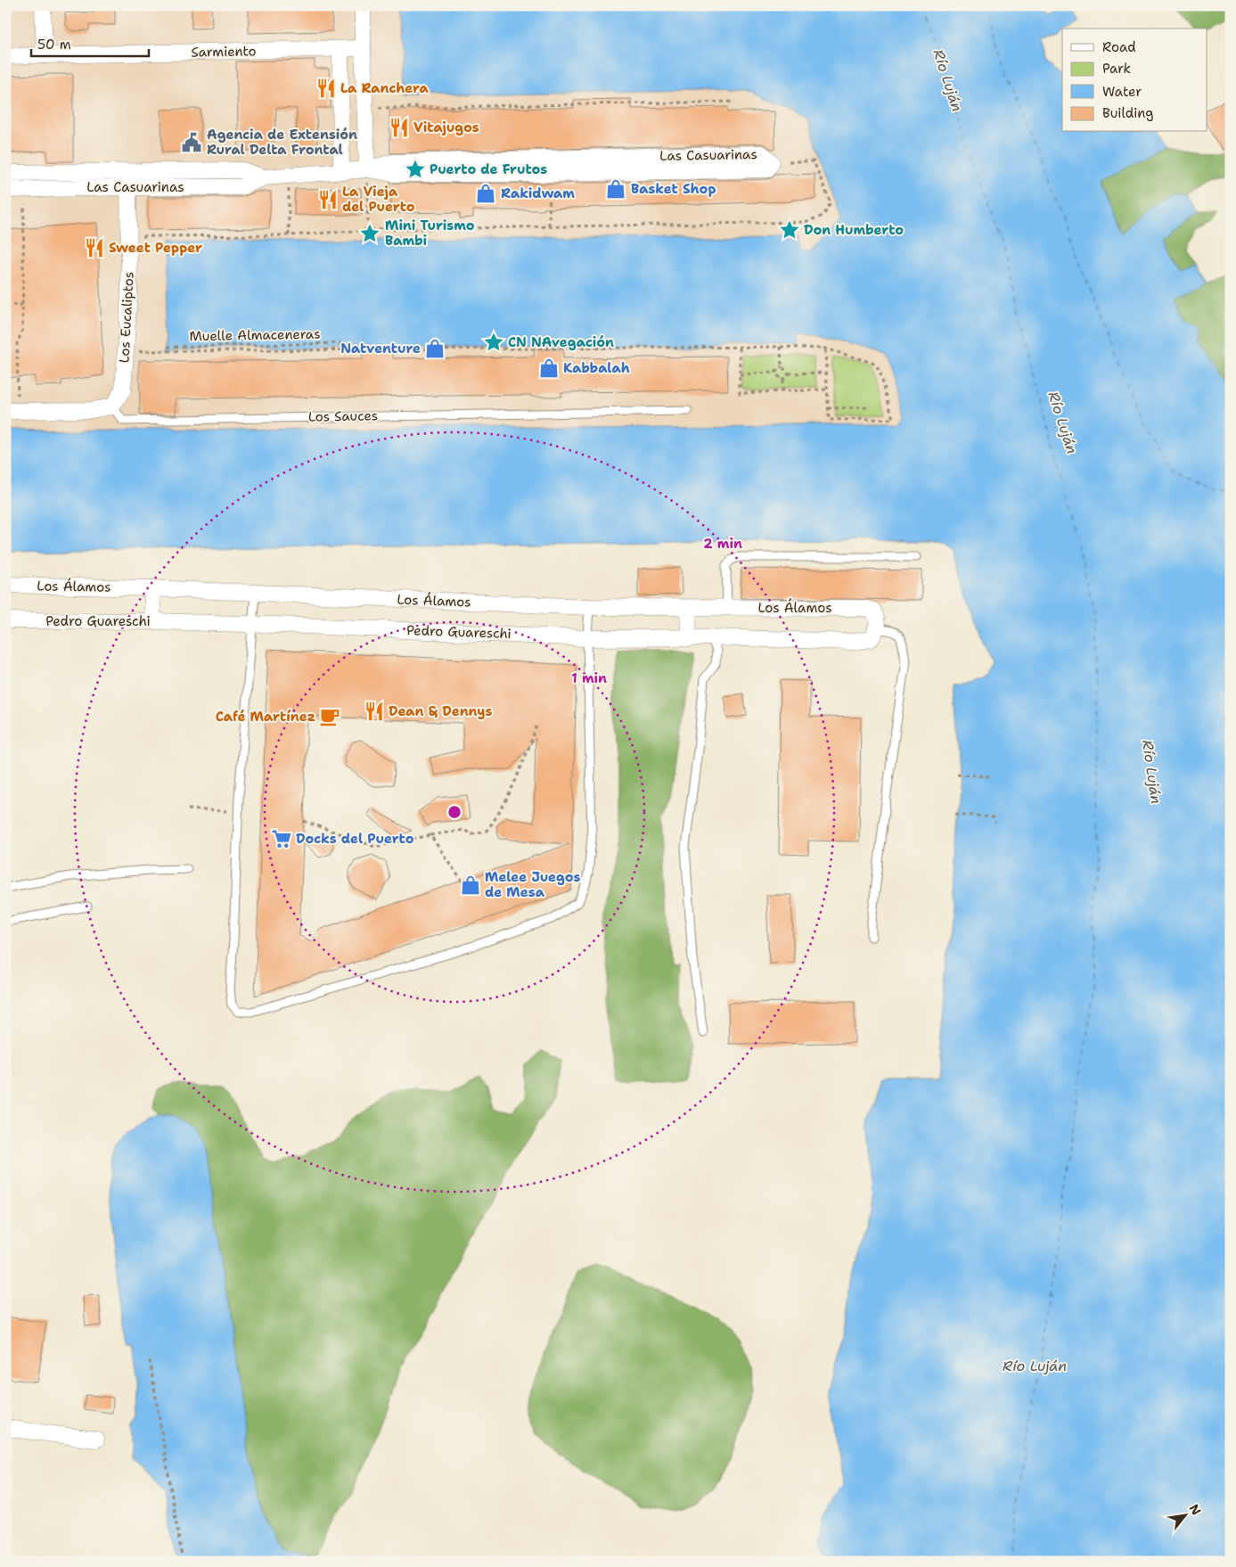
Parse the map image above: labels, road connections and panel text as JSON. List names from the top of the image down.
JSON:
{
  "streets": {
    "street": [
      "Sarmiento",
      "Las Casuarinas",
      "Los Eucaliptos",
      "Los Álamos",
      "Pedro Guareschi"
    ],
    "lane": ["Los Sauces"],
    "path": ["Muelle Almaceneras"]
  },
  "crossings": [
    ["Las Casuarinas", "Los Eucaliptos"],
    ["Los Eucaliptos", "Los Sauces"],
    ["Los Álamos", "Pedro Guareschi"]
  ],
  "water": ["Río Luján"],
  "places": {
    "restaurant": [
      "La Ranchera",
      "Vitajugos",
      "La Vieja del Puerto",
      "Sweet Pepper",
      "Dean & Dennys"
    ],
    "public building": ["Agencia de Extensión Rural Delta Frontal"],
    "place": [
      "Puerto de Frutos",
      "Don Humberto",
      "Mini Turismo Bambi",
      "CN NAvegación"
    ],
    "shop": [
      "Basket Shop",
      "Rakidwam",
      "Natventure",
      "Kabbalah",
      "Melee Juegos de Mesa"
    ],
    "cafe": ["Café Martínez"],
    "supermarket": ["Docks del Puerto"]
  },
  "legend": [
    "Road",
    "Park",
    "Water",
    "Building"
  ],
  "scale_bar": "50 m",
  "north": "top right",
  "rings": ["2 min", "1 min"]
}
